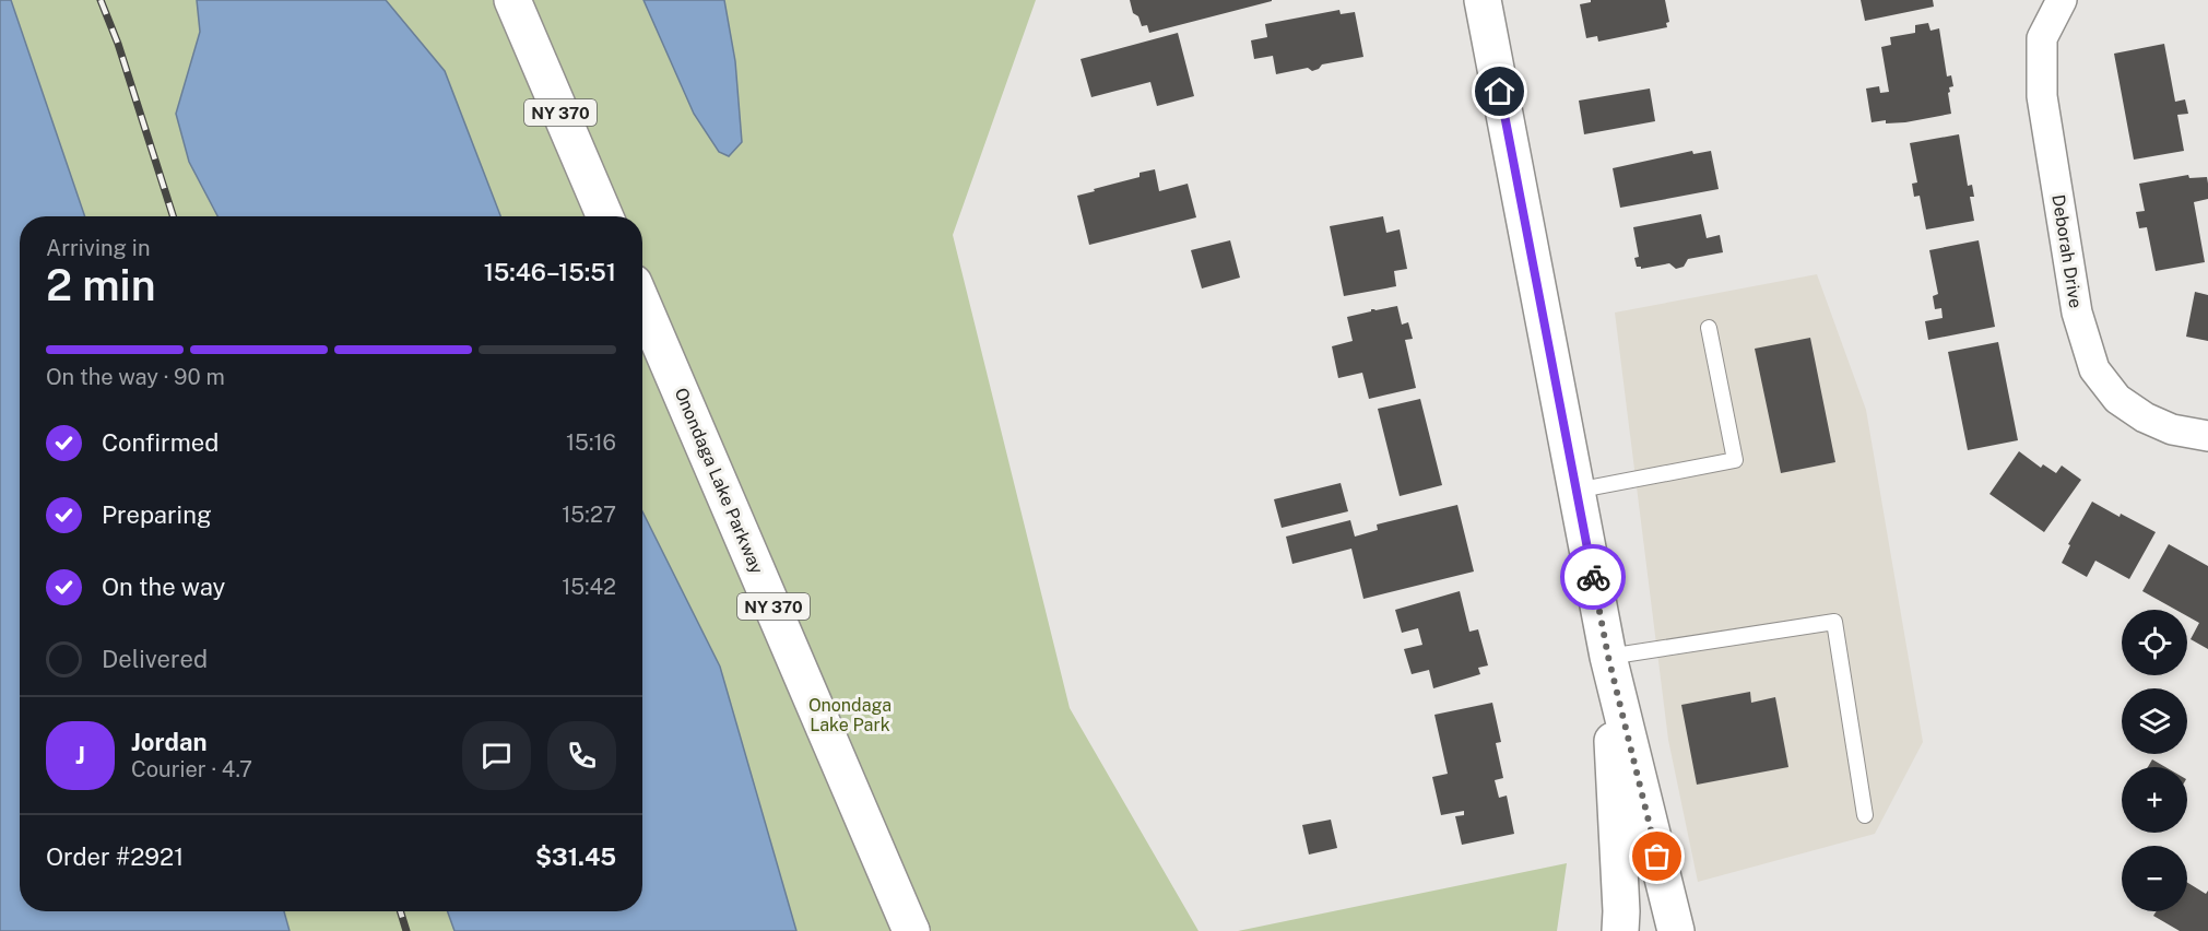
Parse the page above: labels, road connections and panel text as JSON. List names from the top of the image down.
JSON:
{
  "streets": {
    "main road": ["NY 370", "Onondaga Lake Parkway"],
    "street": ["Deborah Drive"]
  },
  "parks": ["Onondaga Lake Park"],
  "page": {
    "heading": ["2 min", "Arriving in", "15:46–15:51"],
    "panel": [
      "Jordan",
      "Courier · 4.7",
      "Order #2921",
      "$31.45"
    ],
    "bar": "On the way · 90 m",
    "list": [
      ["Confirmed", "15:16"],
      ["Preparing", "15:27"],
      ["On the way", "15:42"],
      "Delivered"
    ],
    "map_buttons": ["+", "−"],
    "round": "J"
  }
}
